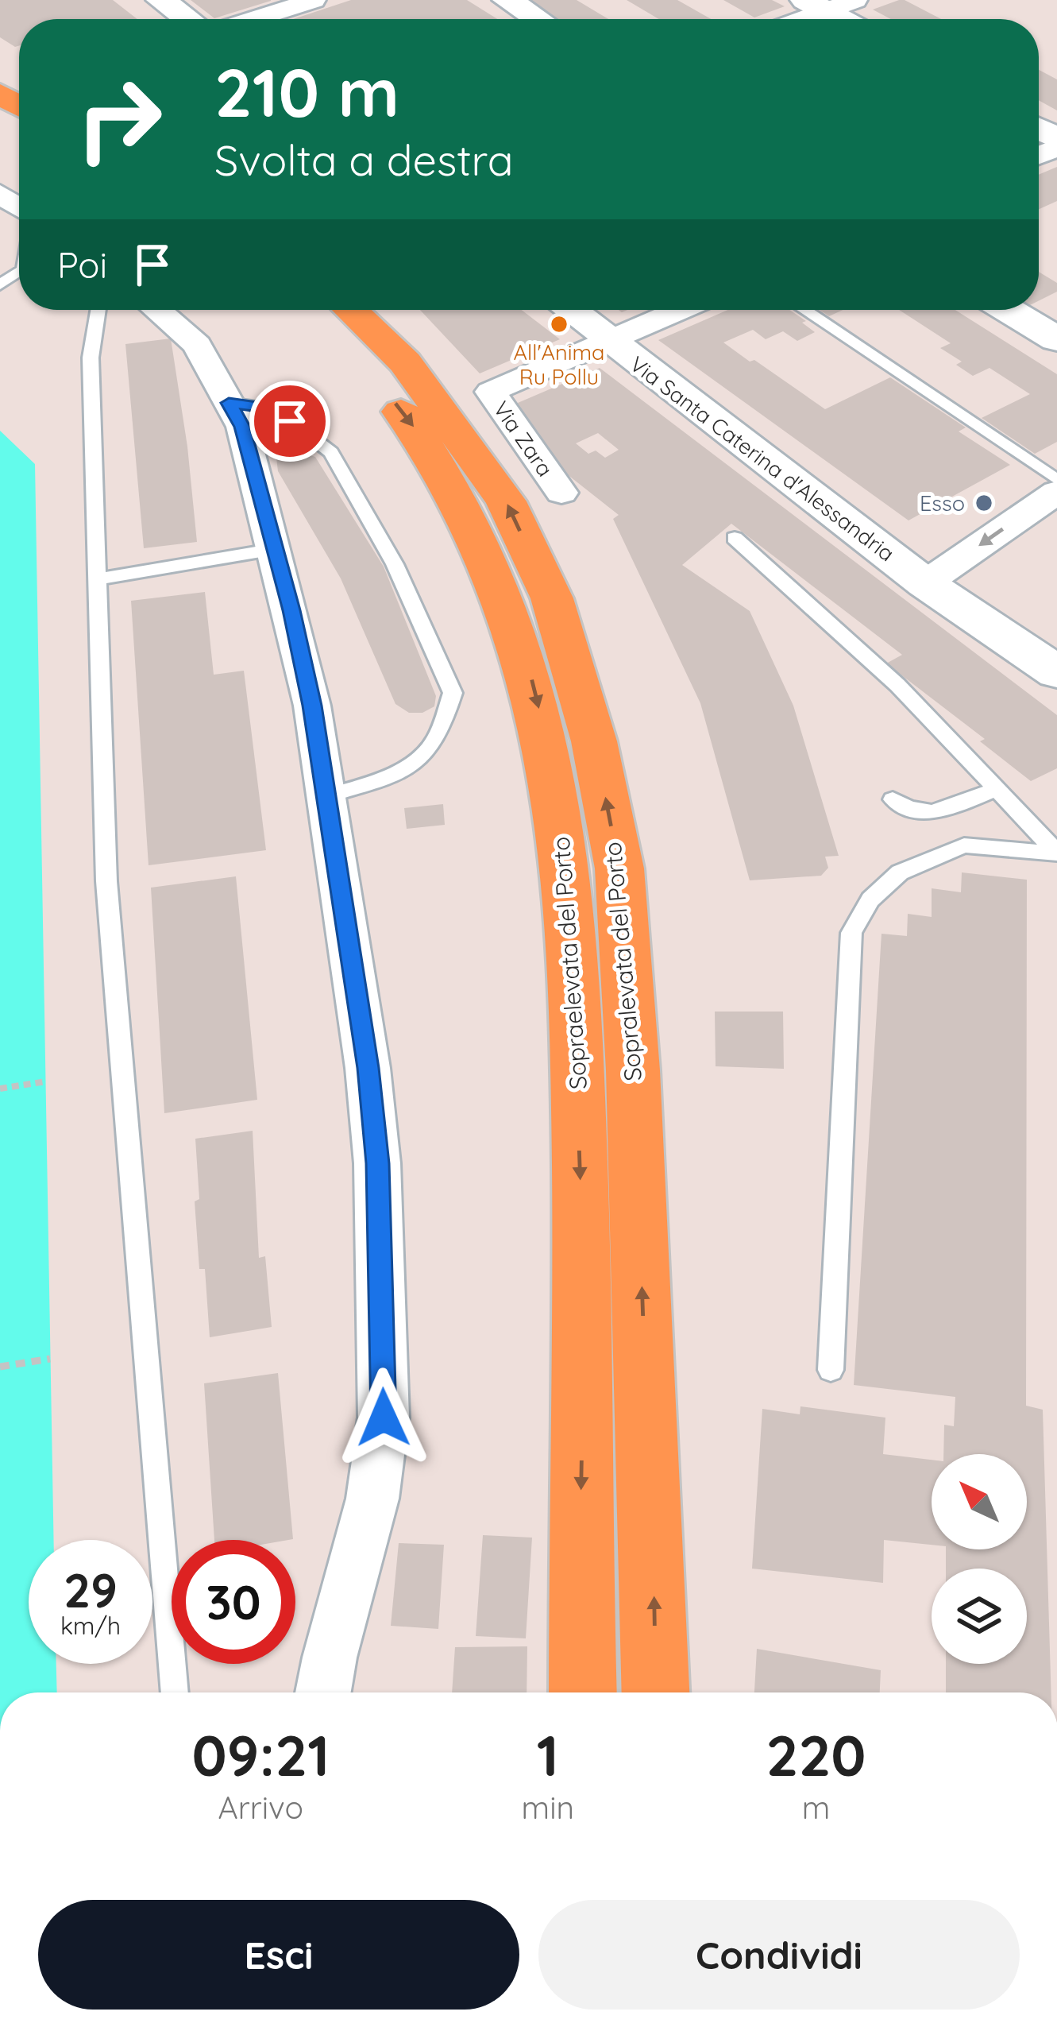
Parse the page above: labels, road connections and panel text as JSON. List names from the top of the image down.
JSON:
{
  "streets": {
    "main road": ["Sopralevata del Porto", "Sopraelevata del Porto"],
    "street": ["Via Zara", "Via Santa Caterina d'Alessandria"]
  },
  "crossings": [
    ["Via Zara", "Via Santa Caterina d'Alessandria"],
    ["Sopralevata del Porto", "Sopraelevata del Porto"]
  ],
  "one_way": ["Sopralevata del Porto", "Sopraelevata del Porto"],
  "places": ["All'Anima Ru Pollu", "Esso"],
  "north": "top left",
  "page": {
    "turn": ["210 m", "Svolta a destra"],
    "then": "Poi",
    "speed": "29 km/h",
    "limit": "30",
    "eta": [
      "09:21",
      "Arrivo",
      "1",
      "min",
      "220",
      "m"
    ],
    "buttons": ["Esci", "Condividi"]
  }
}
